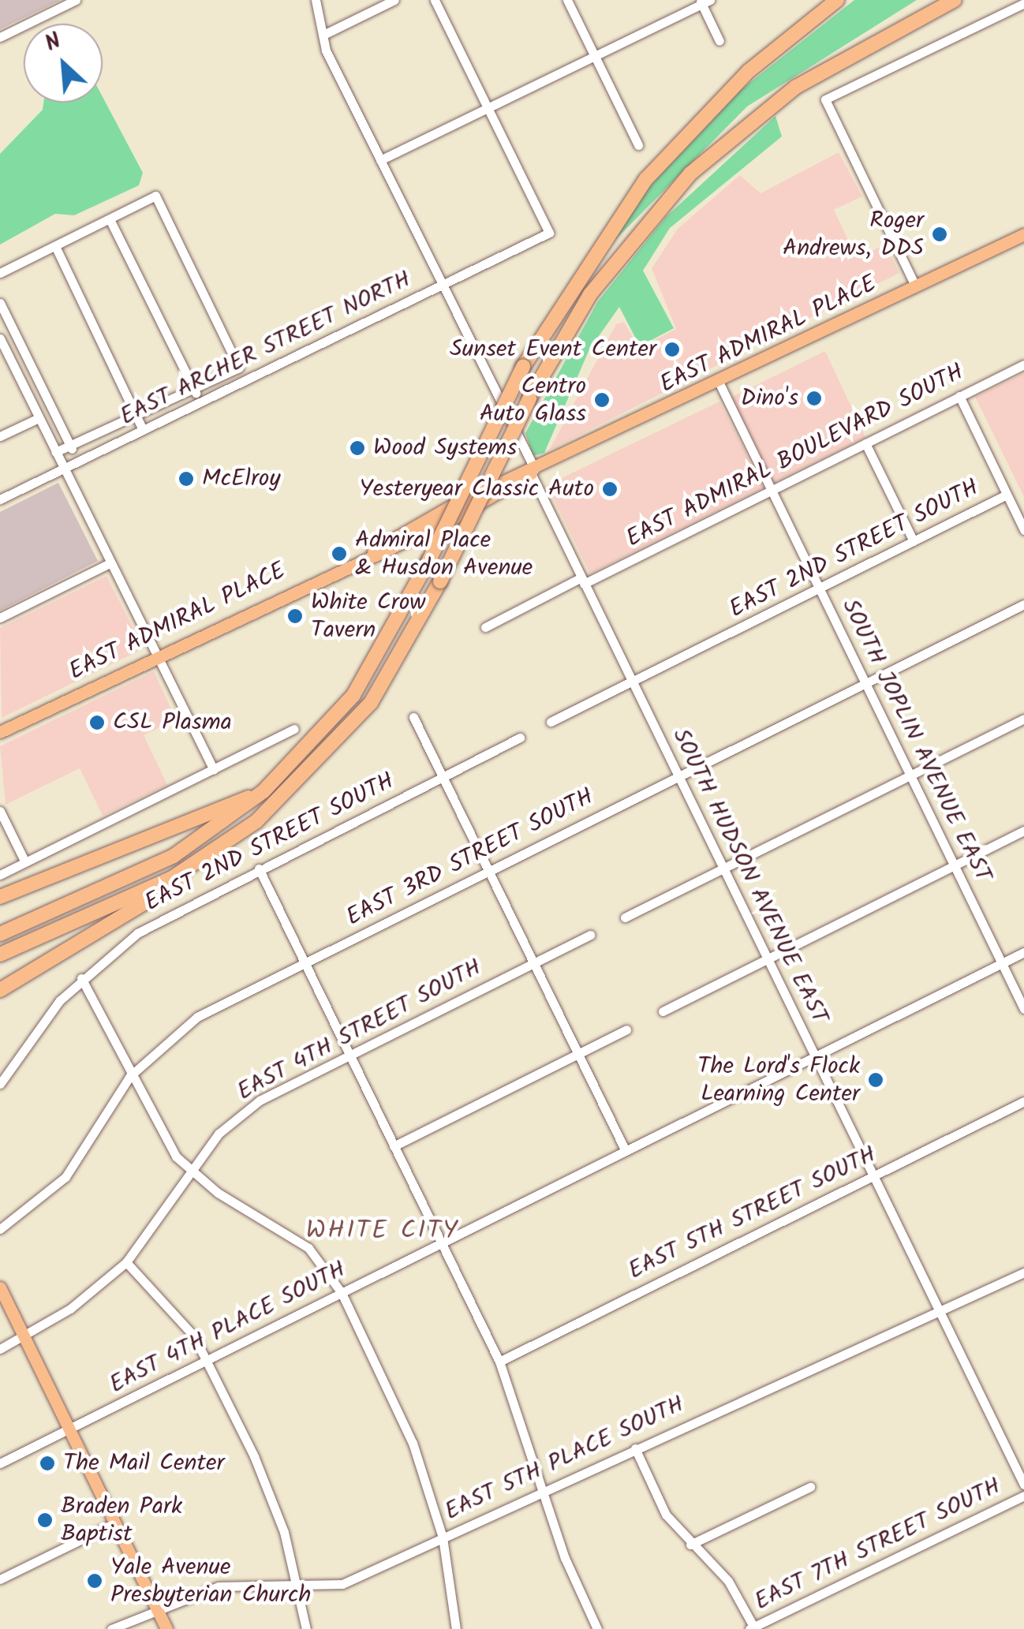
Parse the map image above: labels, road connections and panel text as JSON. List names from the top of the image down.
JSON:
{
  "streets": {
    "main road": ["EAST ADMIRAL PLACE"],
    "street": [
      "EAST ARCHER STREET NORTH",
      "EAST ADMIRAL BOULEVARD SOUTH",
      "EAST 2ND STREET SOUTH",
      "SOUTH JOPLIN AVENUE EAST",
      "EAST 3RD STREET SOUTH",
      "SOUTH HUDSON AVENUE EAST",
      "EAST 4TH STREET SOUTH",
      "EAST 5TH STREET SOUTH",
      "EAST 4TH PLACE SOUTH",
      "EAST 5TH PLACE SOUTH",
      "EAST 7TH STREET SOUTH"
    ]
  },
  "crossings": [
    ["EAST ADMIRAL PLACE", "SOUTH JOPLIN AVENUE EAST"],
    ["EAST ADMIRAL PLACE", "SOUTH HUDSON AVENUE EAST"],
    ["EAST ARCHER STREET NORTH", "SOUTH HUDSON AVENUE EAST"],
    ["EAST ADMIRAL BOULEVARD SOUTH", "SOUTH JOPLIN AVENUE EAST"],
    ["EAST ADMIRAL BOULEVARD SOUTH", "SOUTH HUDSON AVENUE EAST"],
    ["EAST 2ND STREET SOUTH", "SOUTH JOPLIN AVENUE EAST"],
    ["EAST 2ND STREET SOUTH", "SOUTH HUDSON AVENUE EAST"],
    ["SOUTH JOPLIN AVENUE EAST", "EAST 3RD STREET SOUTH"],
    ["SOUTH JOPLIN AVENUE EAST", "EAST 4TH PLACE SOUTH"],
    ["EAST 3RD STREET SOUTH", "SOUTH HUDSON AVENUE EAST"],
    ["SOUTH HUDSON AVENUE EAST", "EAST 5TH STREET SOUTH"],
    ["SOUTH HUDSON AVENUE EAST", "EAST 4TH PLACE SOUTH"],
    ["SOUTH HUDSON AVENUE EAST", "EAST 5TH PLACE SOUTH"]
  ],
  "districts": ["WHITE CITY"],
  "places": [
    "Roger Andrews, DDS",
    "Sunset Event Center",
    "Dino's",
    "Centro Auto Glass",
    "Wood Systems",
    "McElroy",
    "Yesteryear Classic Auto",
    "Admiral Place & Husdon Avenue",
    "White Crow Tavern",
    "CSL Plasma",
    "The Lord's Flock Learning Center",
    "The Mail Center",
    "Braden Park Baptist",
    "Yale Avenue Presbyterian Church"
  ],
  "north": "top left"
}
